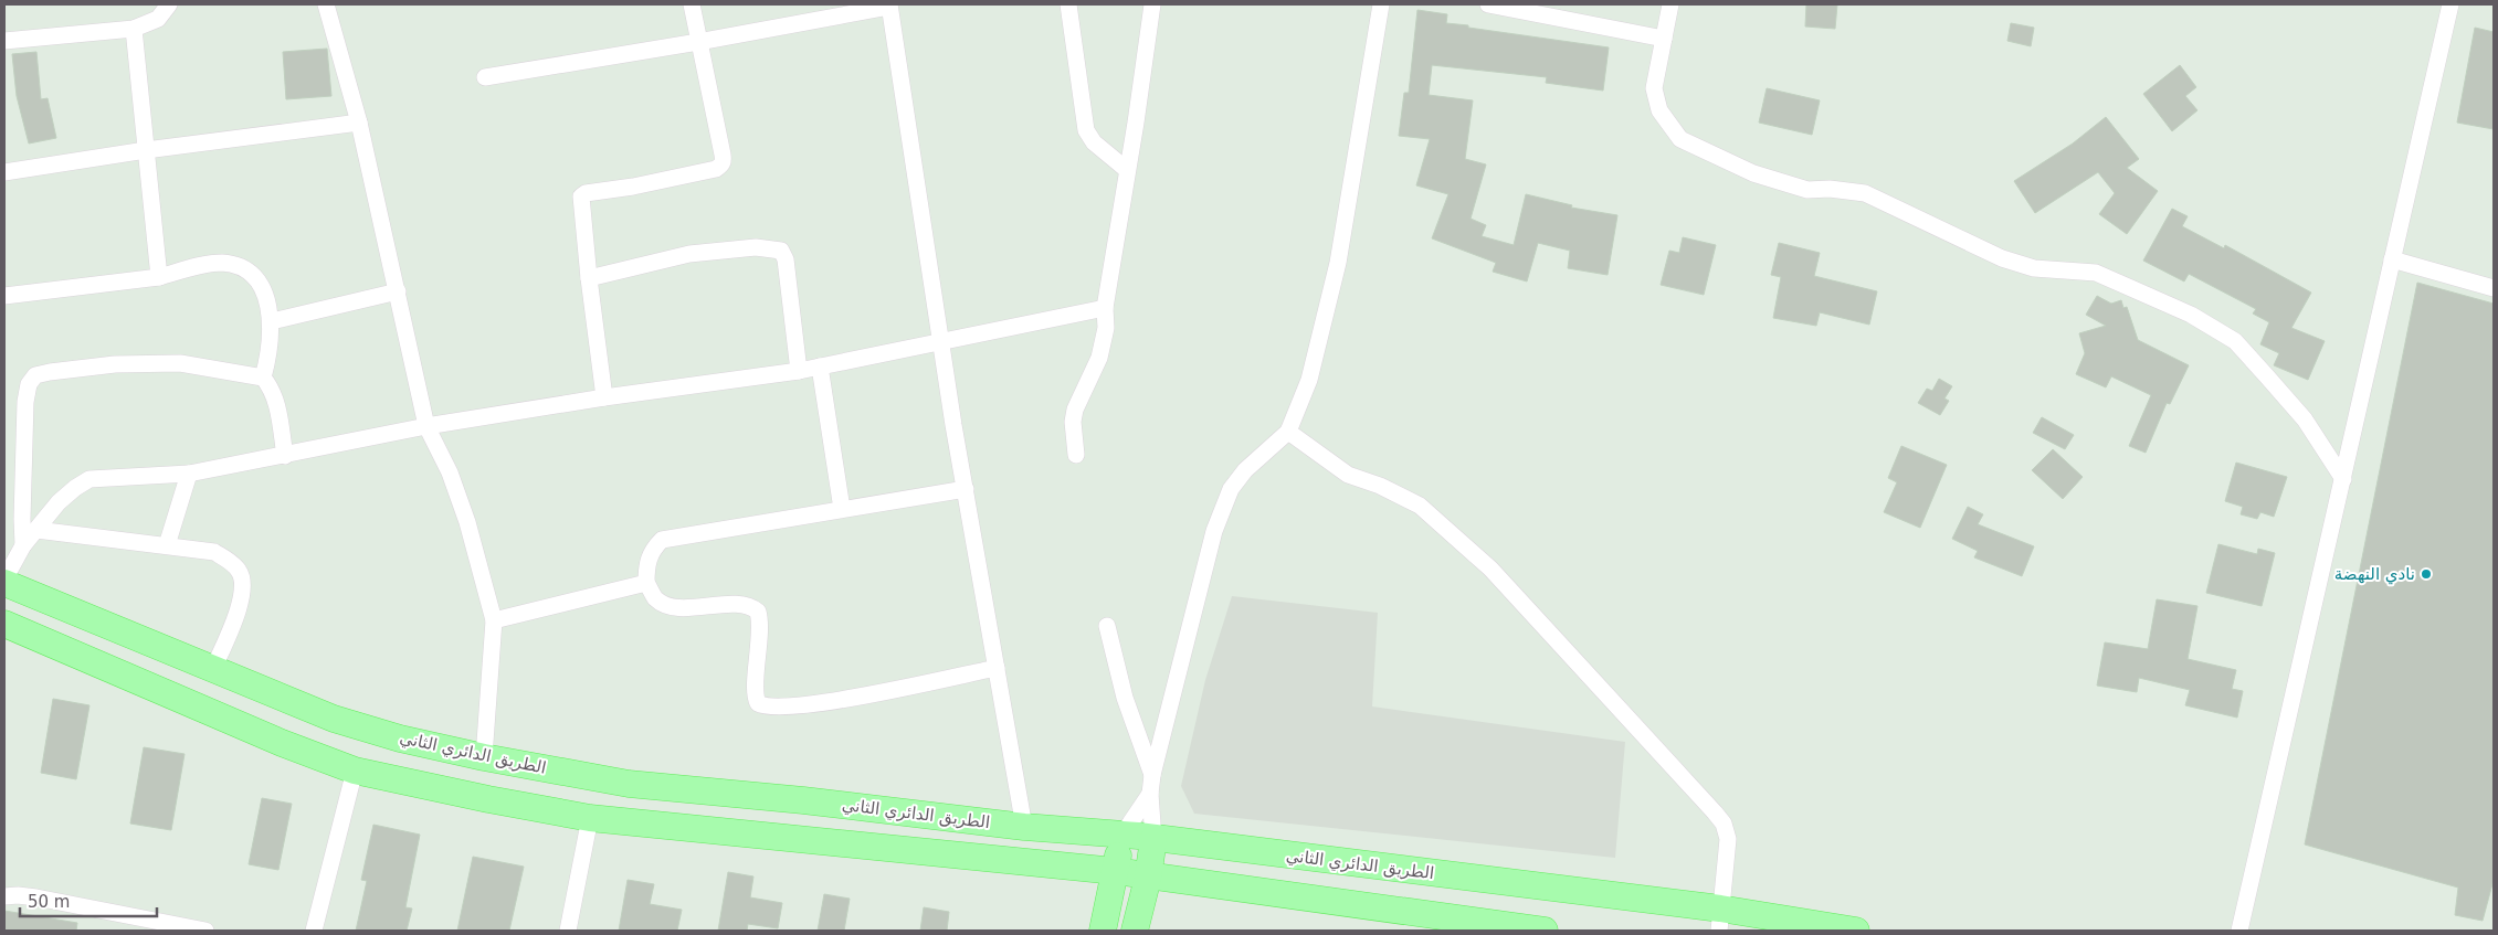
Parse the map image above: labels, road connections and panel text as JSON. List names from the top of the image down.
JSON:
{
  "streets": {
    "main road": ["الطريق الدائري الثاني"]
  },
  "places": ["نادي النهضة"],
  "scale_bar": "50 m"
}
